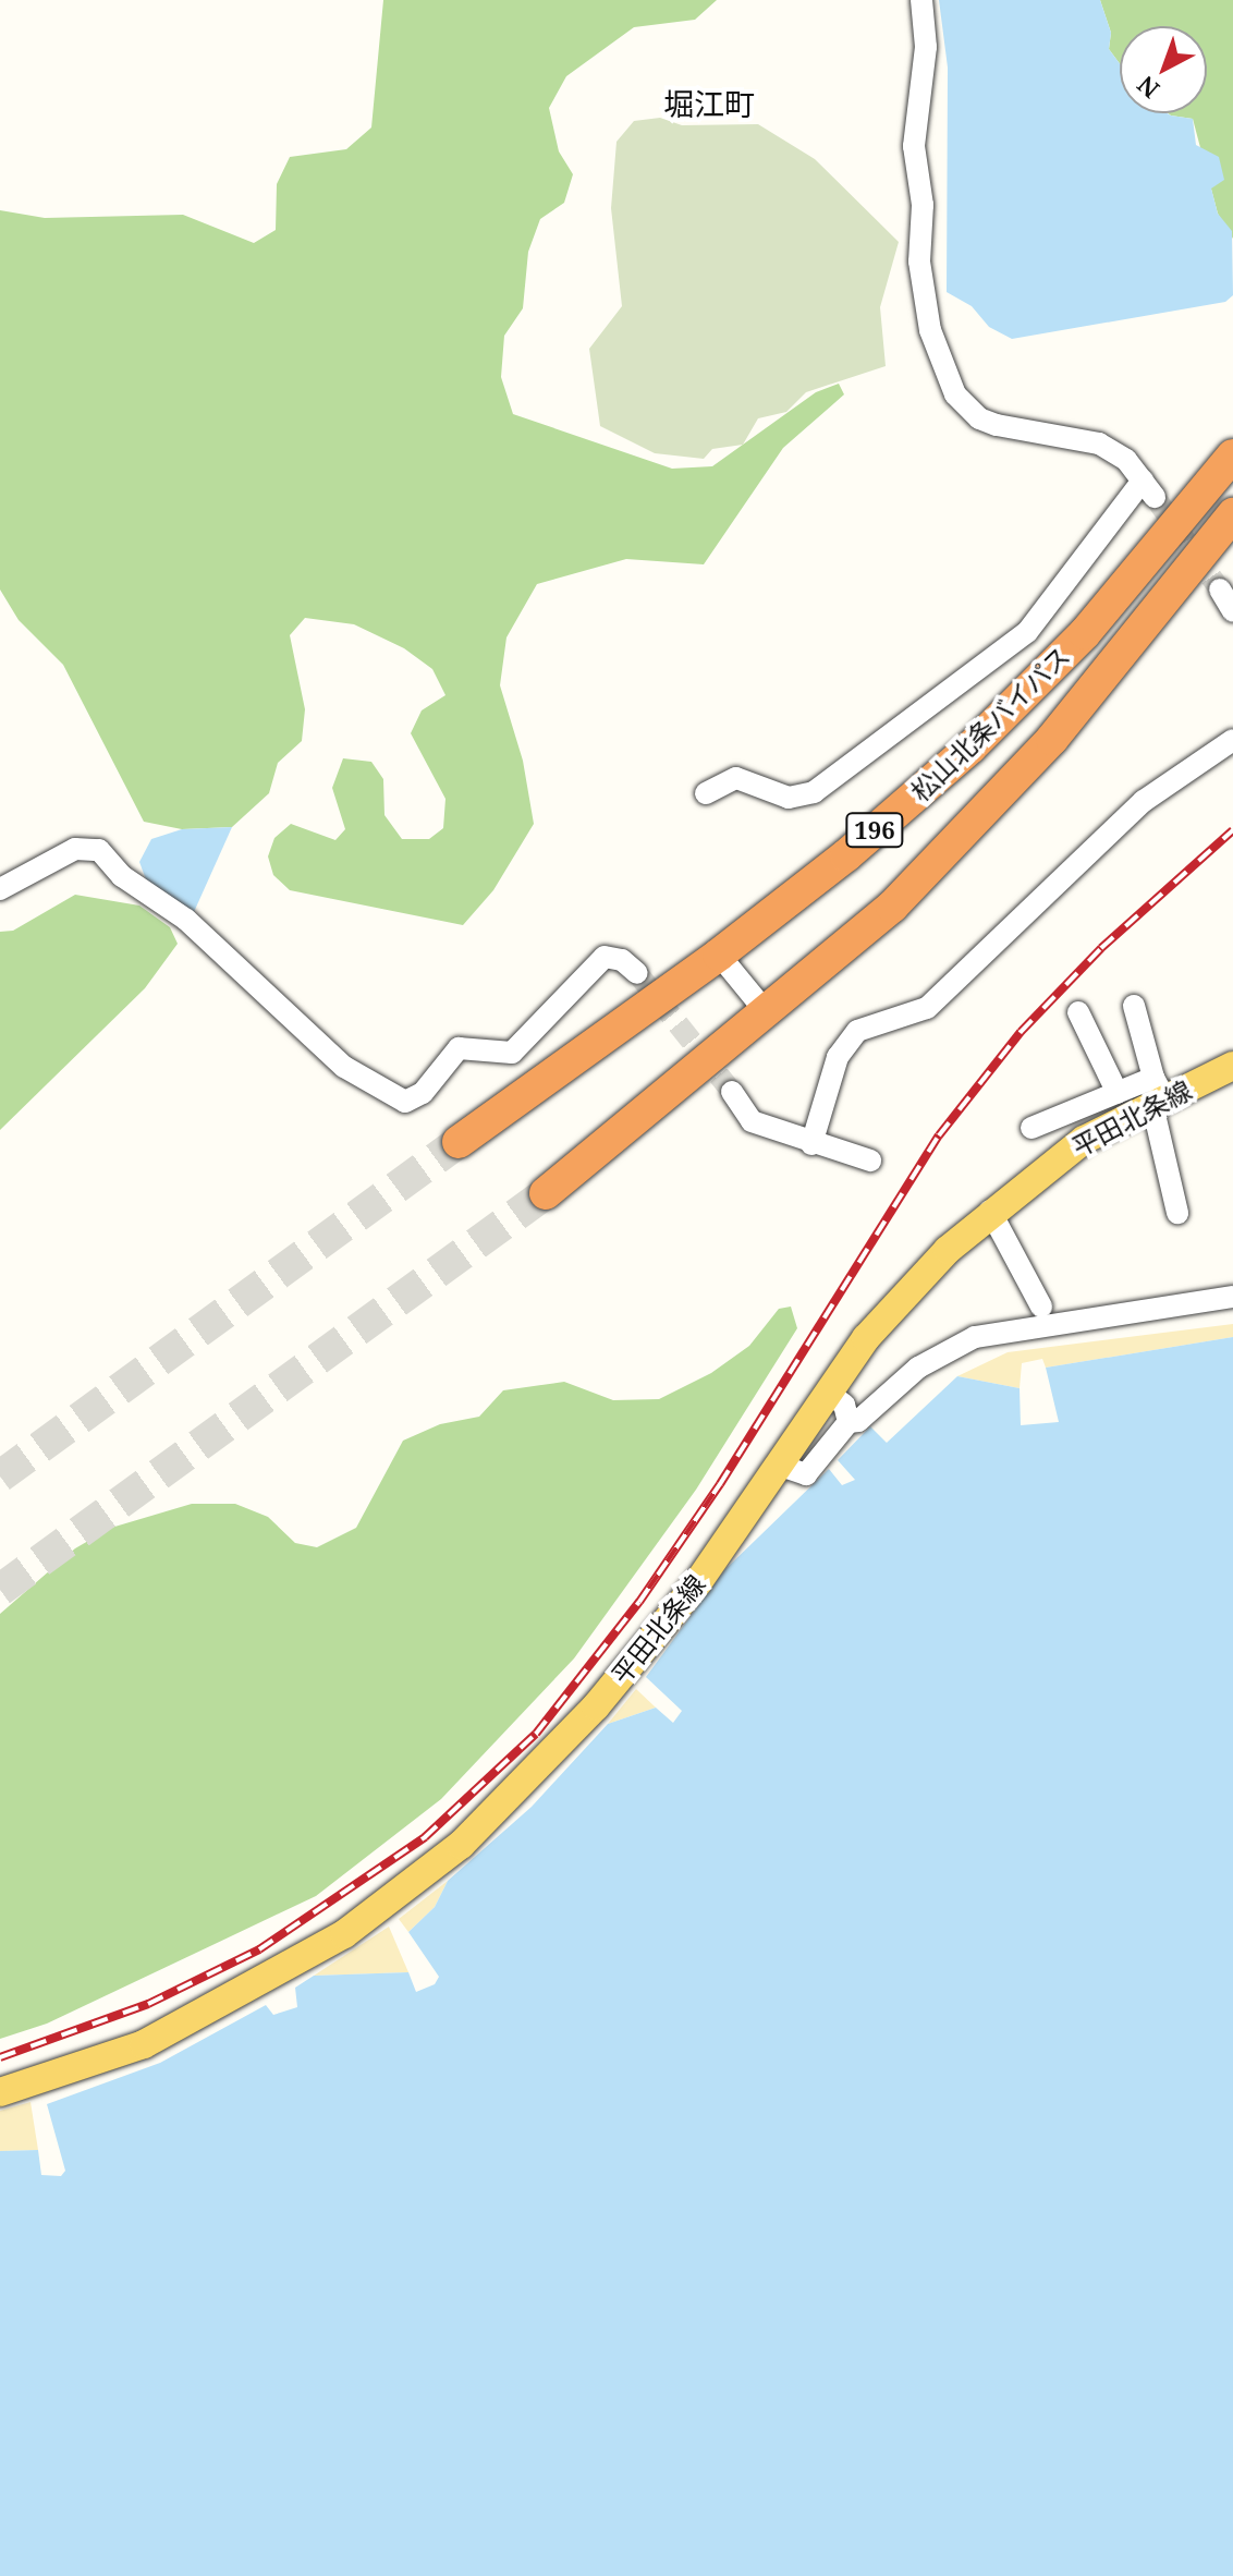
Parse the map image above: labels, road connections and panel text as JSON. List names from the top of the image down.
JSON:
{
  "streets": {
    "highway": ["松山北条バイパス", "196"],
    "main road": ["平田北条線"]
  },
  "districts": ["堀江町"],
  "north": "bottom left"
}
